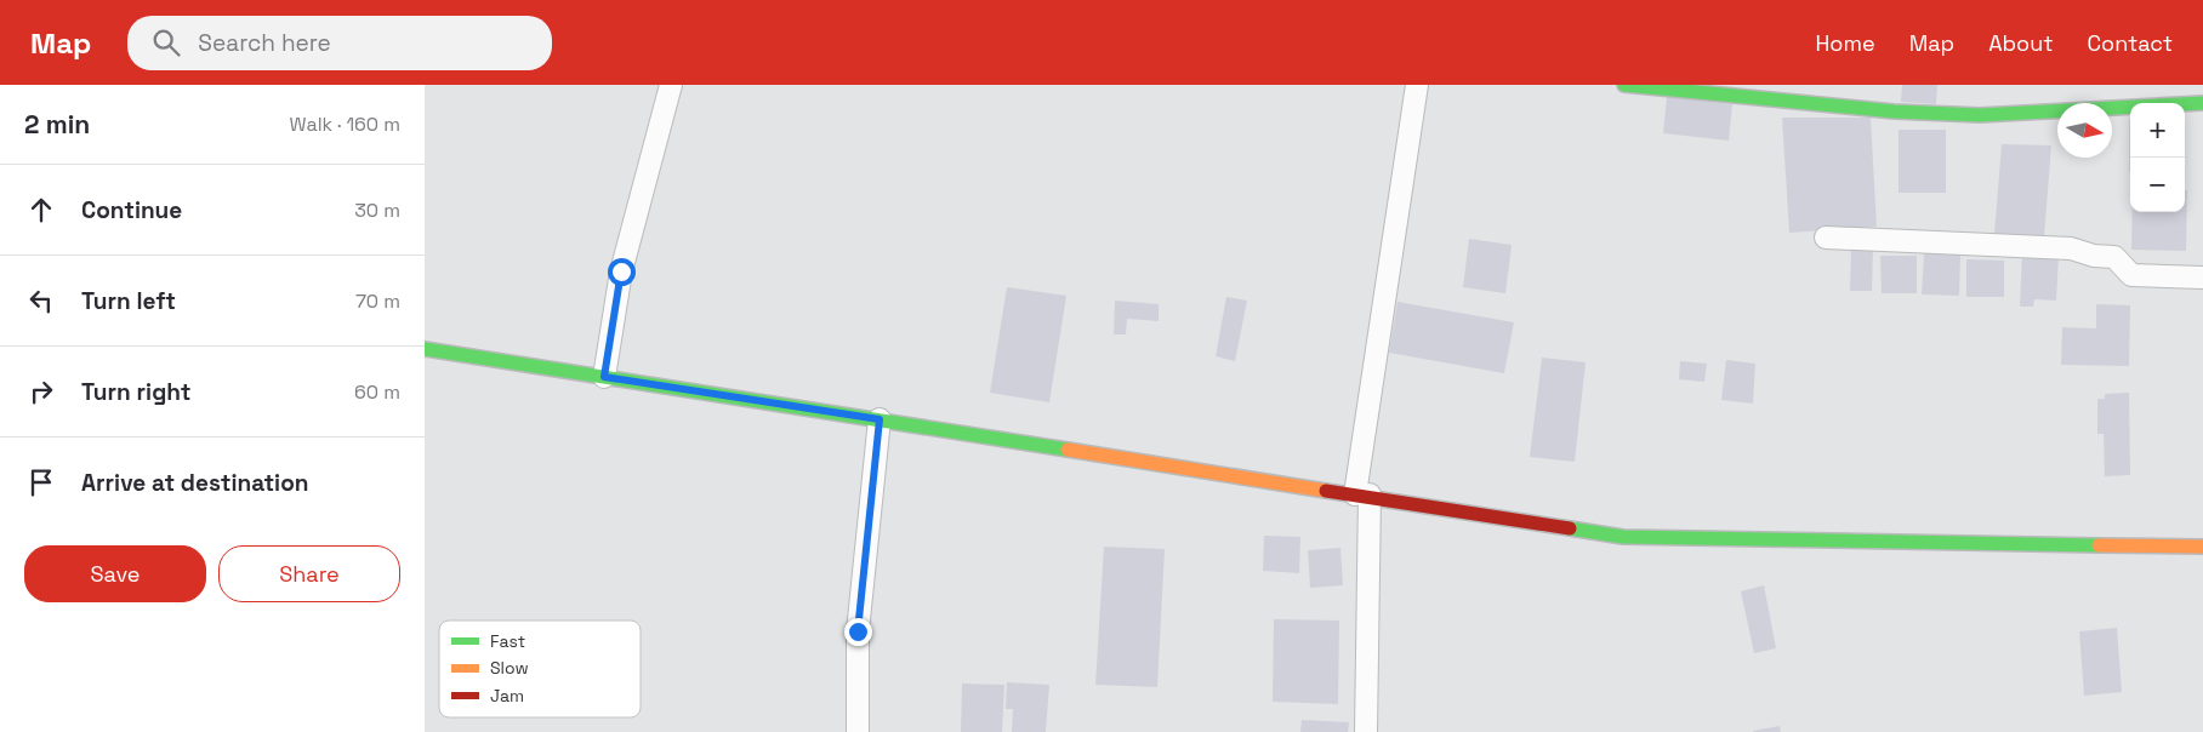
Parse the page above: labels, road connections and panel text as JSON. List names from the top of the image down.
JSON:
{
  "legend": ["Fast", "Slow", "Jam"],
  "north": "right",
  "page": {
    "header": "Map",
    "search": "Search here",
    "nav": [
      "Home",
      "Map",
      "About",
      "Contact"
    ],
    "heading": ["2 min", "Walk · 160 m"],
    "map_buttons": ["+", "−"],
    "list": [
      ["Continue", "30 m"],
      ["Turn left", "70 m"],
      ["Turn right", "60 m"],
      "Arrive at destination"
    ],
    "buttons": ["Save", "Share"]
  }
}
